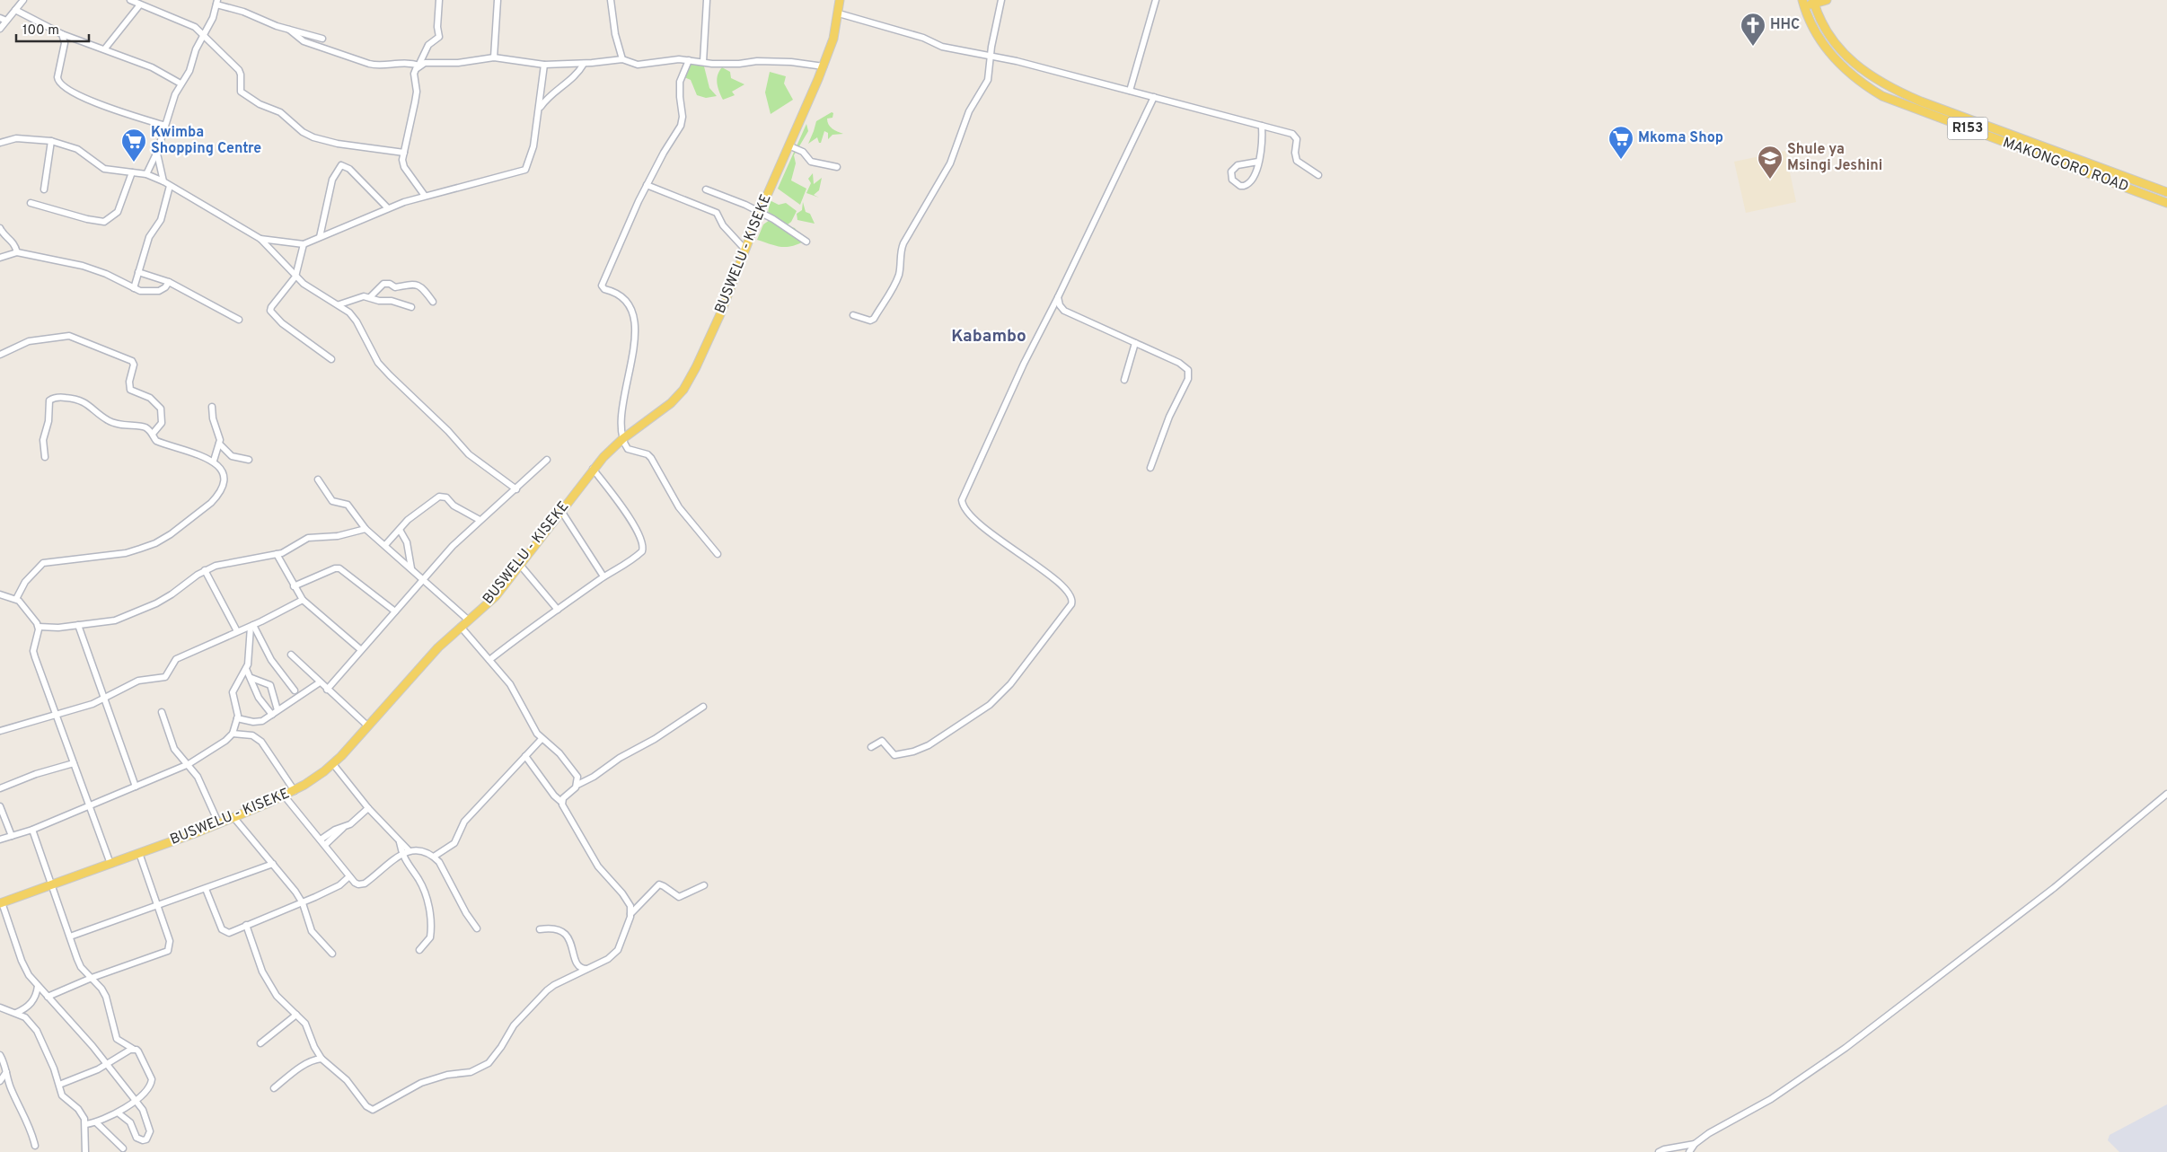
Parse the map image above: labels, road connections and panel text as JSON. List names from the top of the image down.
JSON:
{
  "streets": {
    "main road": ["R153", "MAKONGORO ROAD", "BUSWELU - KISEKE"]
  },
  "districts": ["Kabambo"],
  "places": {
    "church": ["HHC"],
    "supermarket": ["Mkoma Shop", "Kwimba Shopping Centre"],
    "school or university": ["Shule ya Msingi Jeshini"]
  },
  "scale_bar": "100 m"
}
